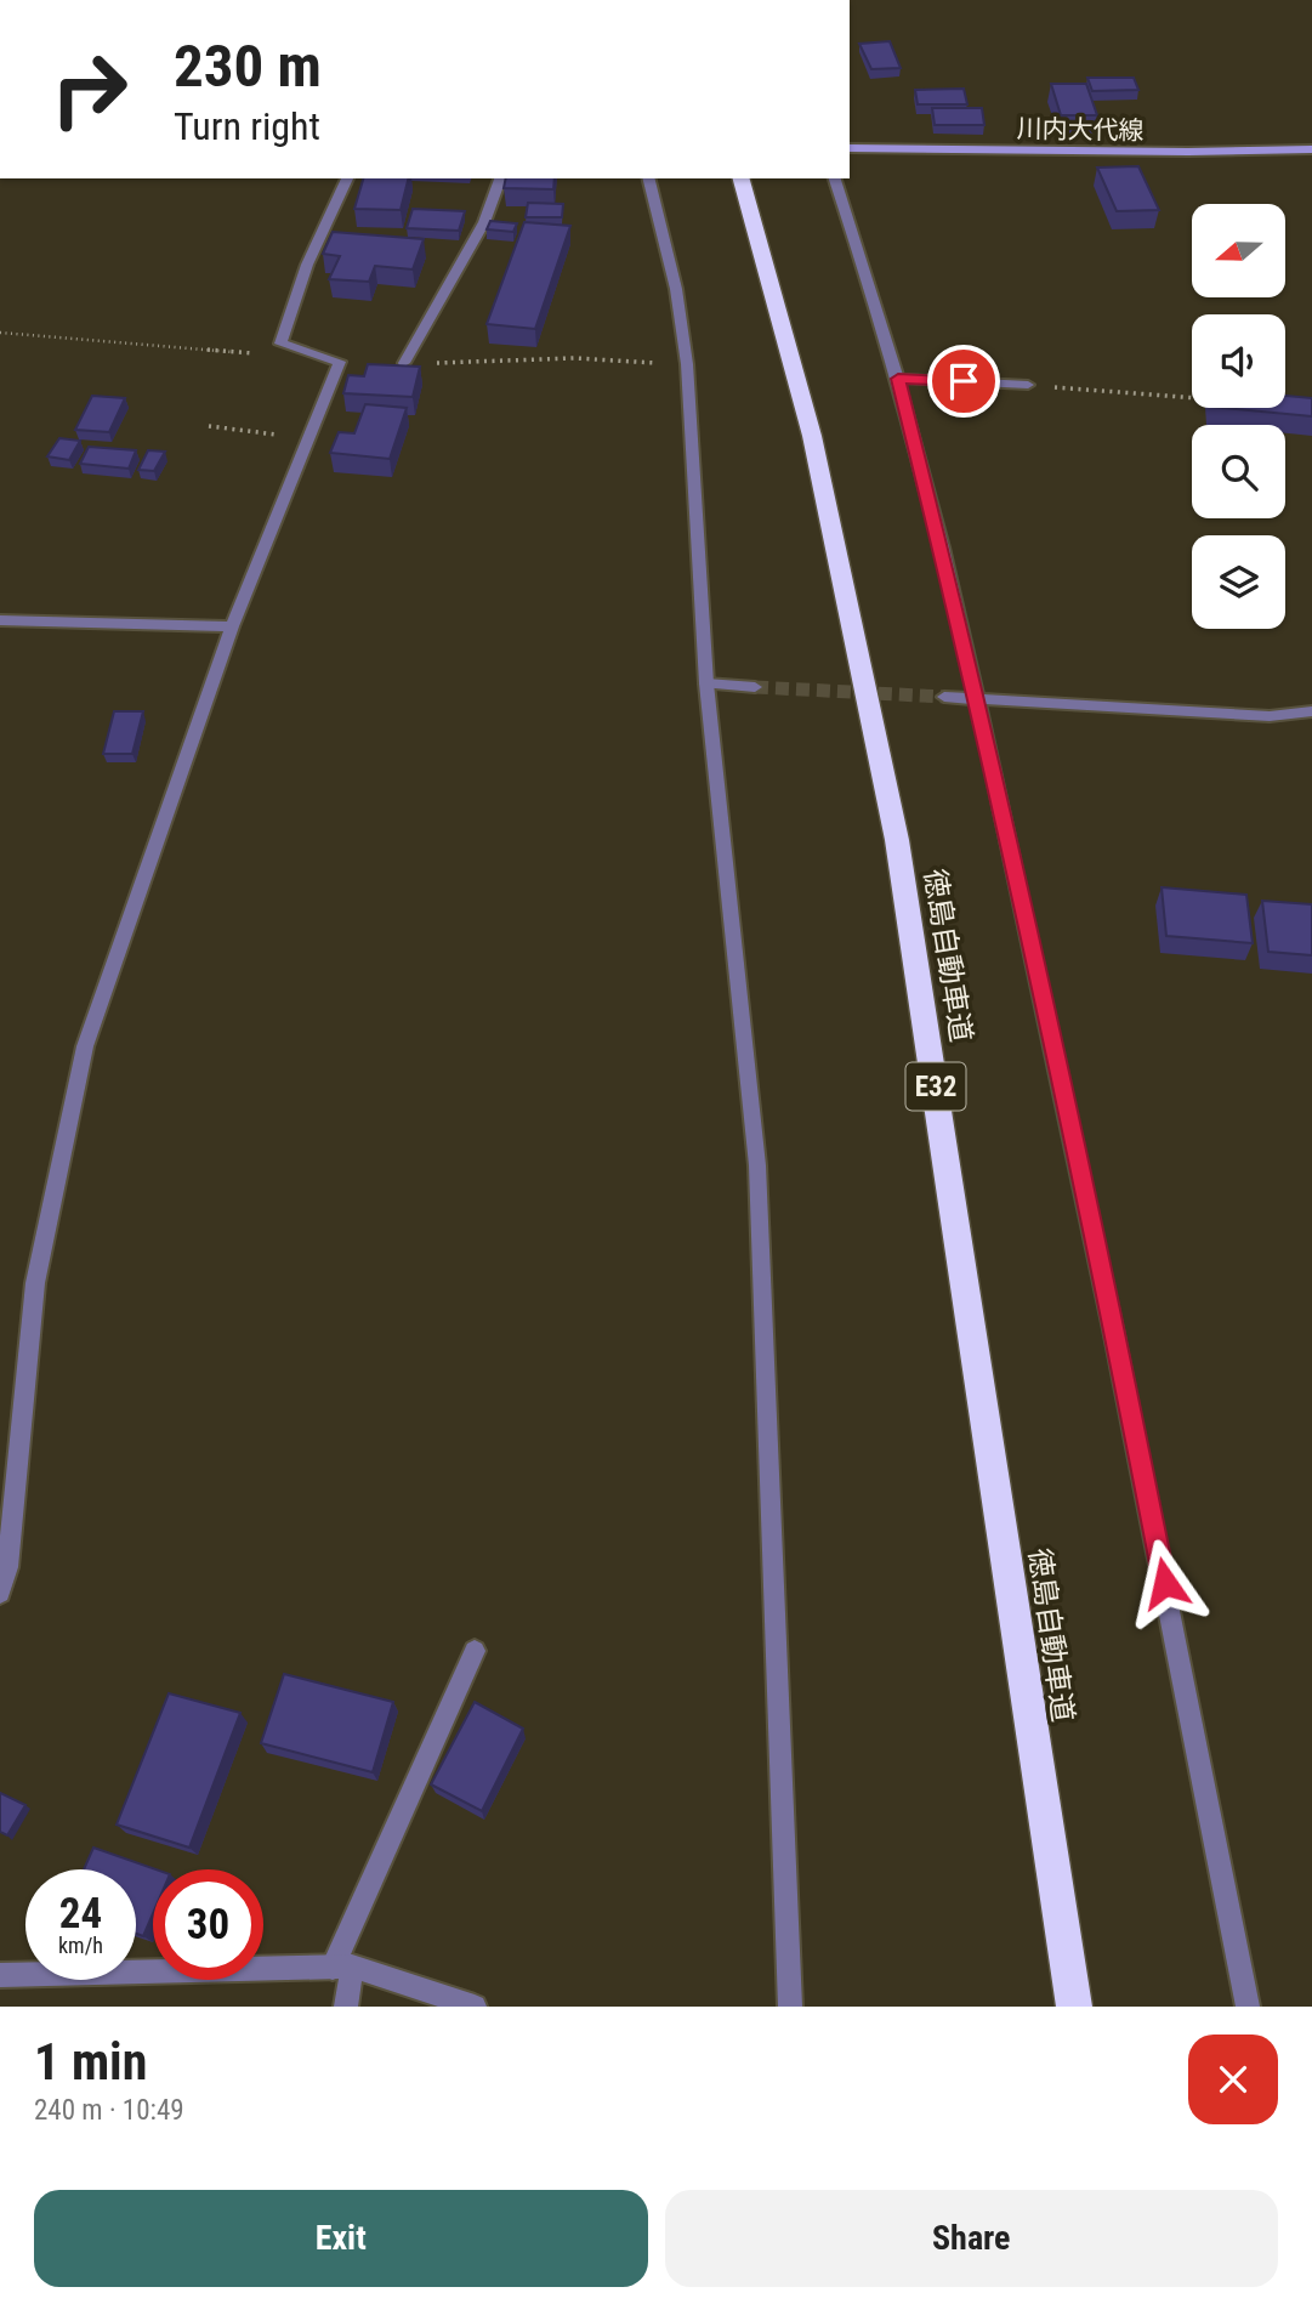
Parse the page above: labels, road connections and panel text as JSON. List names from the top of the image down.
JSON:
{
  "streets": {
    "highway": ["徳島自動車道", "E32"],
    "main road": ["川内大代線"]
  },
  "north": "left",
  "page": {
    "turn": ["230 m", "Turn right"],
    "speed": "24 km/h",
    "limit": "30",
    "heading": ["1 min", "240 m · 10:49"],
    "buttons": ["Exit", "Share"]
  }
}
